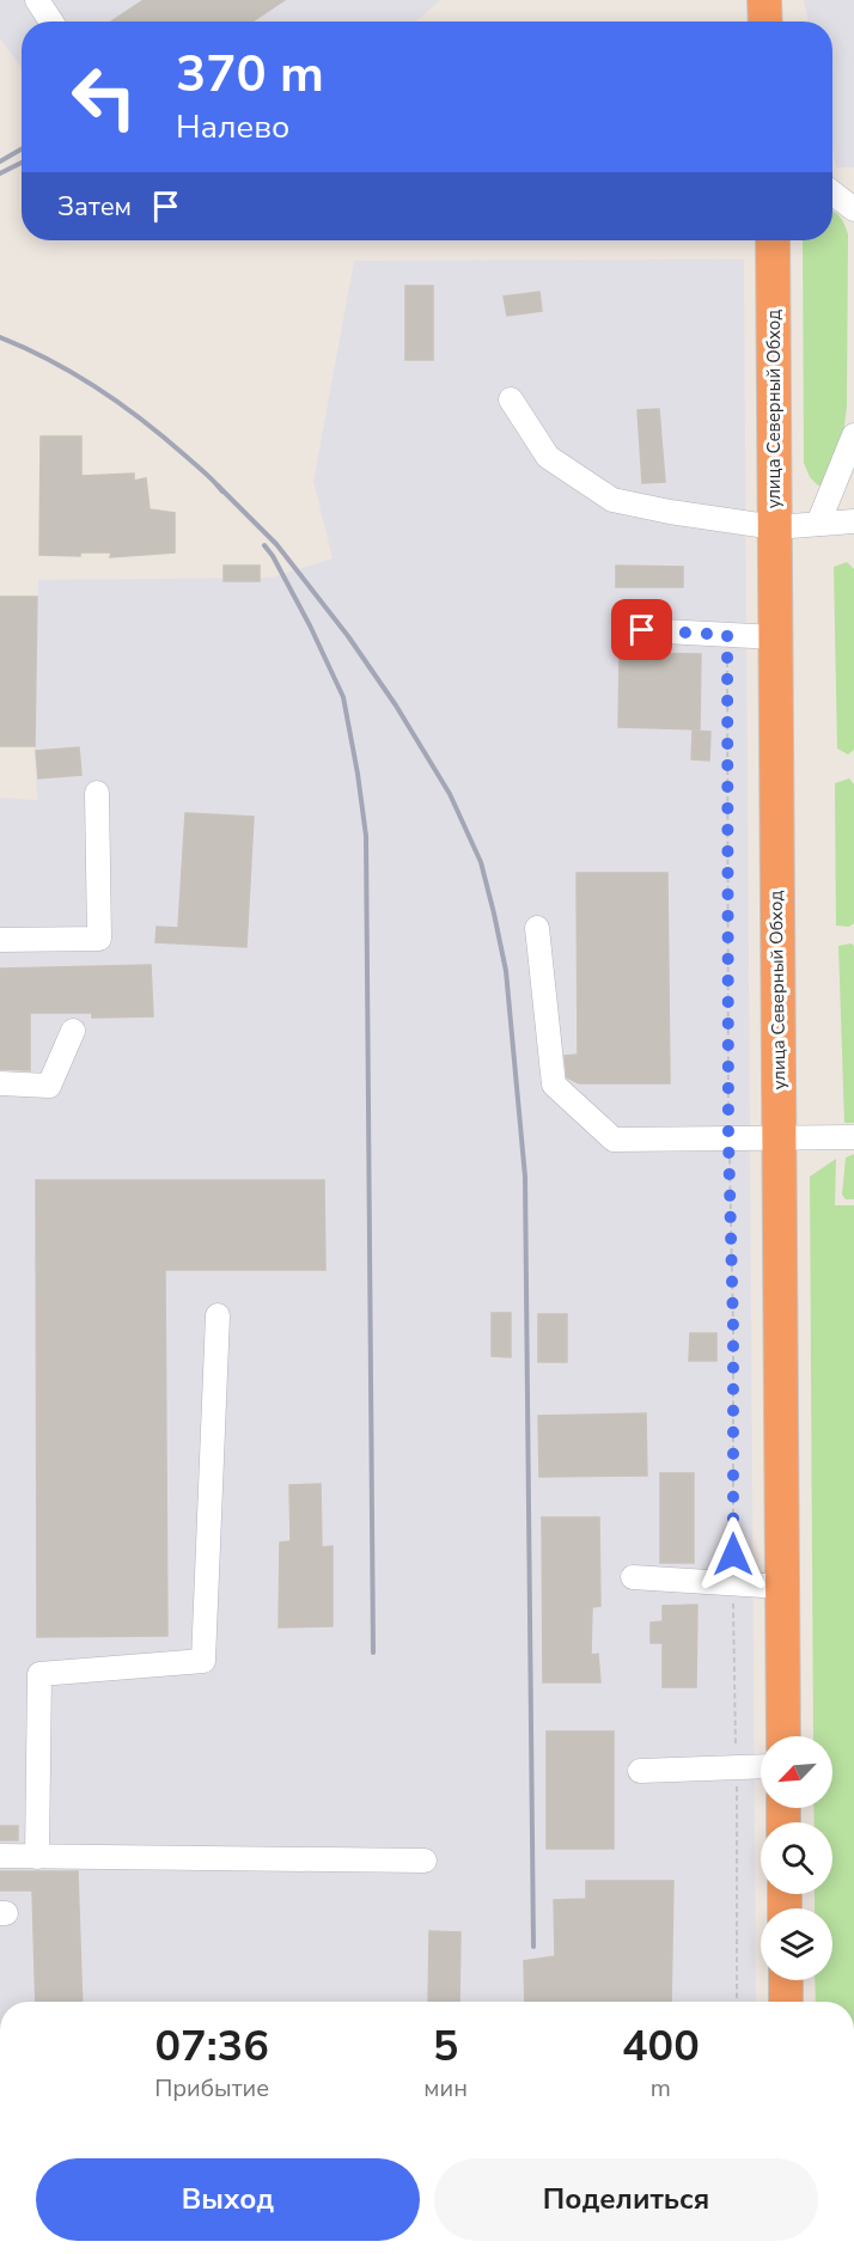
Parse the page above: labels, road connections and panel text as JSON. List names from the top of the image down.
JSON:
{
  "streets": {
    "highway": ["улица Северный Обход"]
  },
  "north": "bottom left",
  "page": {
    "turn": ["370 m", "Налево"],
    "then": "Затем",
    "eta": [
      "07:36",
      "Прибытие",
      "5",
      "мин",
      "400",
      "m"
    ],
    "buttons": ["Выход", "Поделиться"]
  }
}
